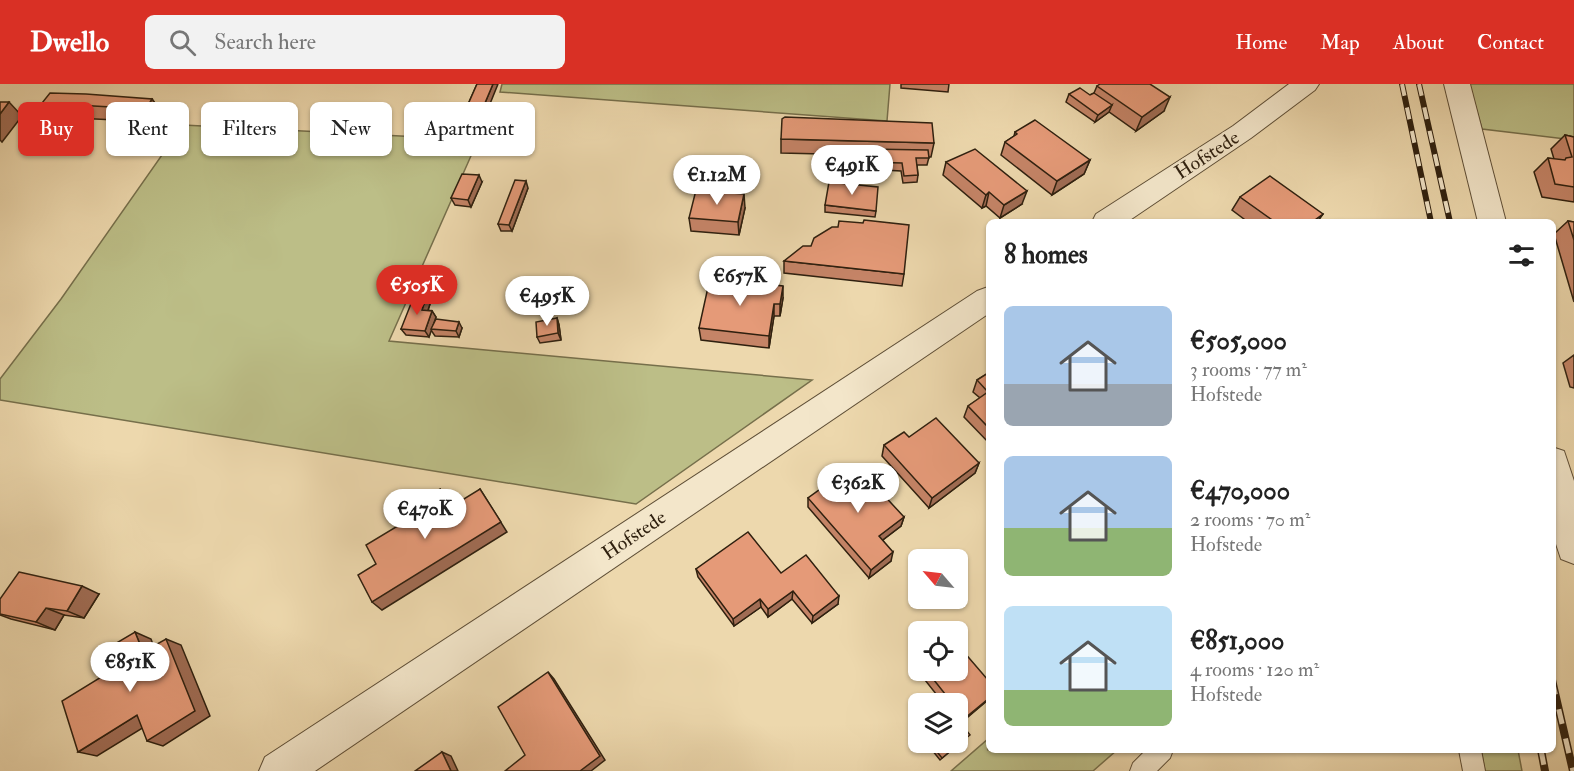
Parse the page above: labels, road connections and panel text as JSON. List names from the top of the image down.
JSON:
{
  "streets": {
    "street": ["Hofstede"]
  },
  "north": "top left",
  "page": {
    "header": "Dwello",
    "search": "Search here",
    "nav": [
      "Home",
      "Map",
      "About",
      "Contact"
    ],
    "chip": [
      "Buy",
      "Rent",
      "Filters",
      "New",
      "Apartment"
    ],
    "price": [
      "€491K",
      "€1.12M",
      "€657K",
      "€505K",
      "€495K",
      "€362K",
      "€470K",
      "€851K"
    ],
    "heading": "8 homes",
    "list": [
      {
        "name": "€505,000",
        "note": "3 rooms · 77 m² · Hofstede"
      },
      {
        "name": "€470,000",
        "note": "2 rooms · 70 m² · Hofstede"
      },
      {
        "name": "€851,000",
        "note": "4 rooms · 120 m² · Hofstede"
      }
    ]
  }
}
